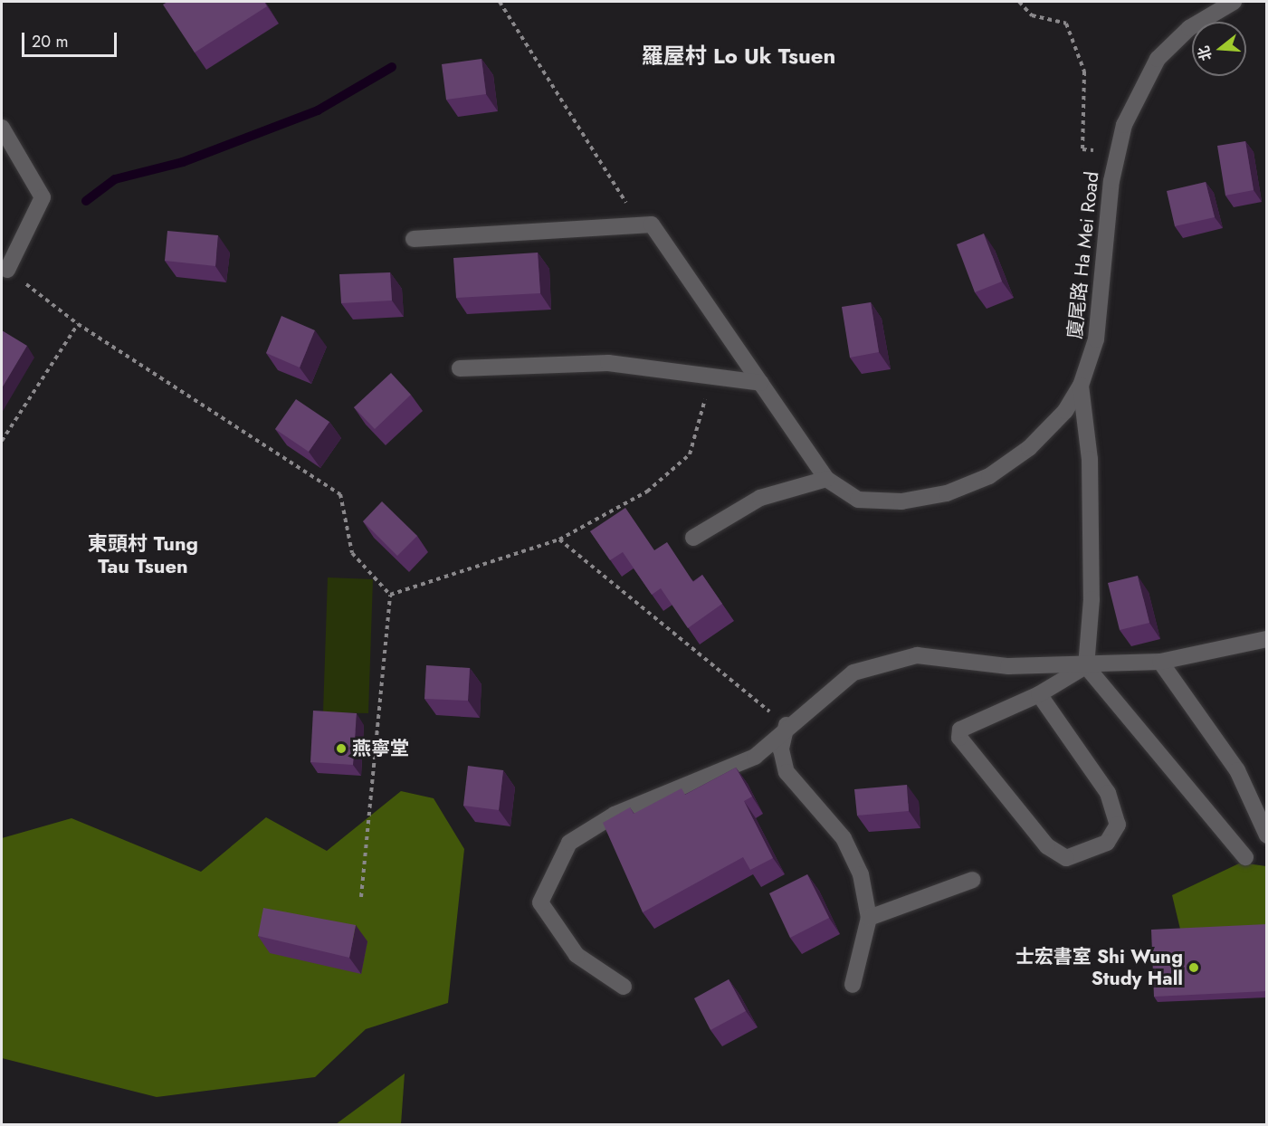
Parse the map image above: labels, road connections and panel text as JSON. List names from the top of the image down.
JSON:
{
  "streets": {
    "street": ["廈尾路 Ha Mei Road"]
  },
  "districts": ["羅屋村 Lo Uk Tsuen", "東頭村 Tung Tau Tsuen"],
  "places": ["燕寧堂", "士宏書室 Shi Wung Study Hall"],
  "scale_bar": "20 m",
  "north": "left"
}
